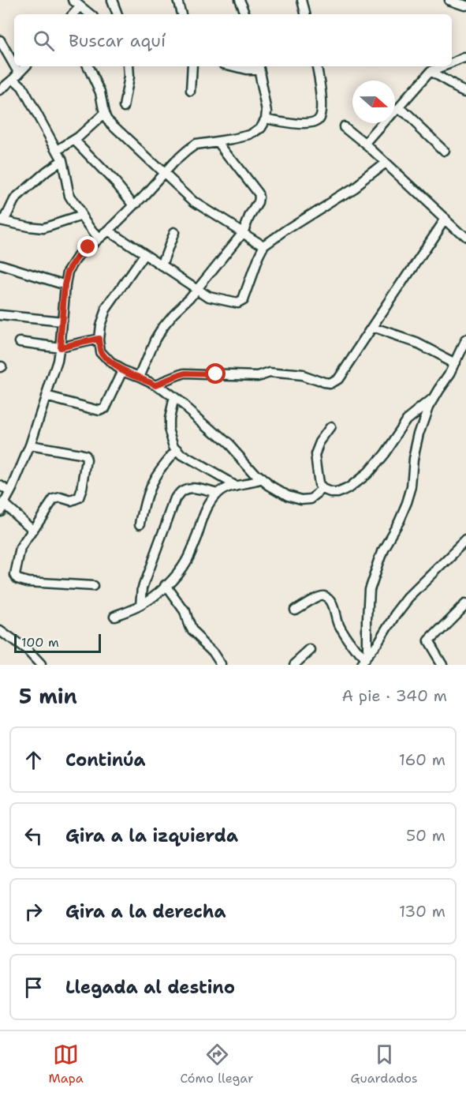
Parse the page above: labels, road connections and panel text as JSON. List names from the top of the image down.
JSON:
{
  "scale_bar": "100 m",
  "north": "right",
  "page": {
    "search": "Buscar aquí",
    "scale": "100 m",
    "heading": ["5 min", "A pie · 340 m"],
    "list": [
      ["Continúa", "160 m"],
      ["Gira a la izquierda", "50 m"],
      ["Gira a la derecha", "130 m"],
      "Llegada al destino"
    ],
    "nav": ["Mapa", "Cómo llegar", "Guardados"]
  }
}
